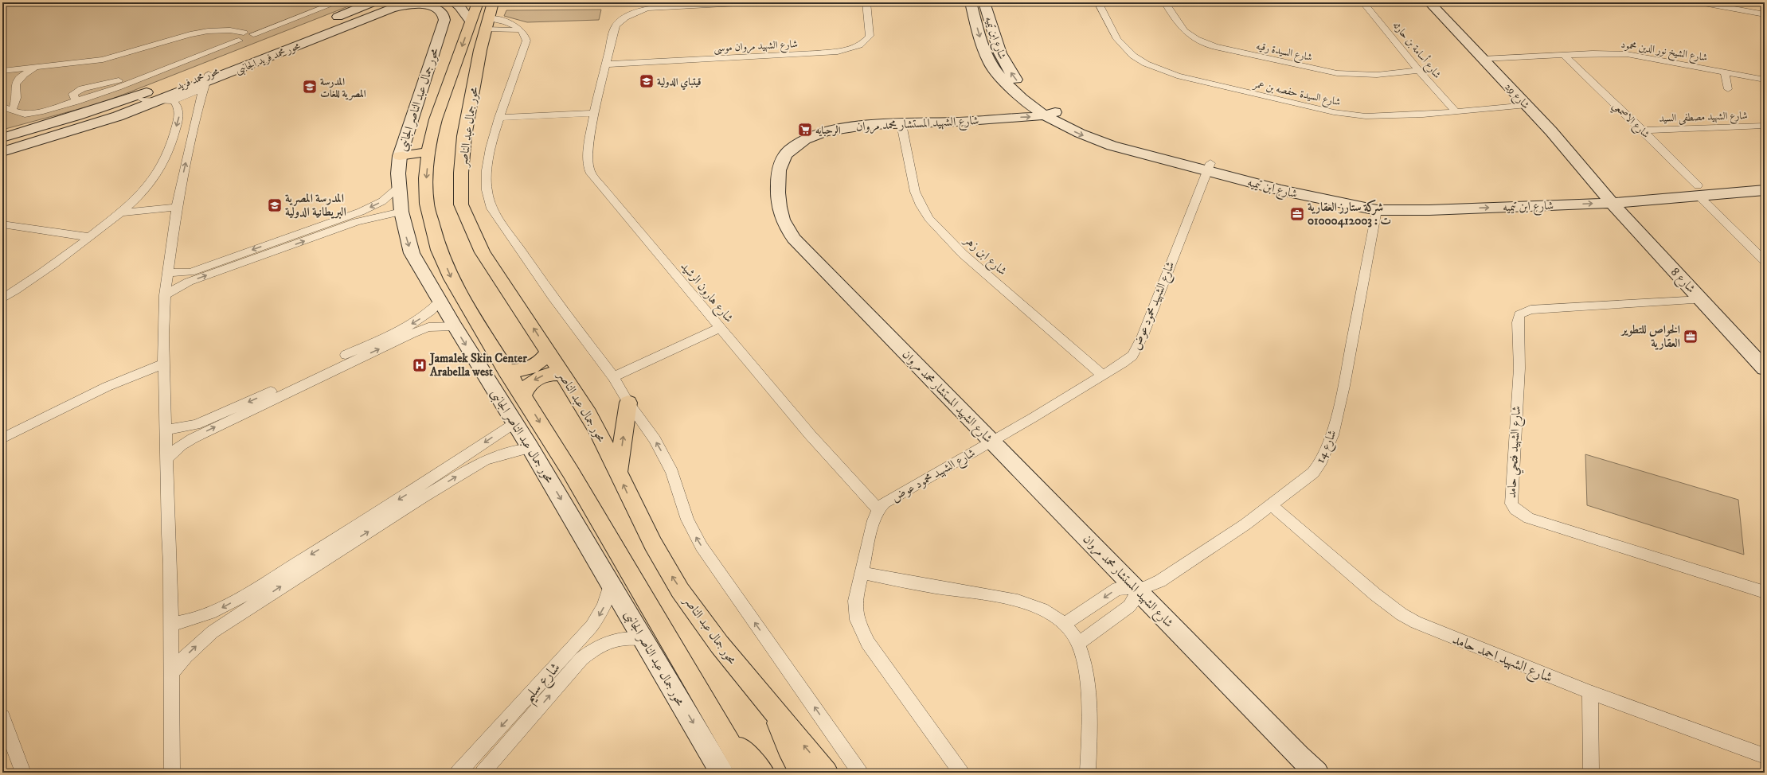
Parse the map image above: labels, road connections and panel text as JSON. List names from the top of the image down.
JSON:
{
  "streets": {
    "main road": ["محور جمال عبد الناصر"],
    "street": [
      "شارع ابن تيميه",
      "شارع الشهيد مروان موسى",
      "شارع أسامة بن حارثه",
      "شارع الشيخ نور الدين محمود",
      "شارع السيدة رقيه",
      "محور محمد فريد الجانبى",
      "محور محمد فريد",
      "شارع السيدة حفصه بن عمر",
      "شارع 29",
      "محور جمال عبد الناصر الجانبى",
      "شارع الشهيد مصطفى السيد",
      "شارع الاصمعي",
      "شارع الشهيد المستشار محمد مروان",
      "شارع ابن زهر",
      "شارع 8",
      "شارع هارون الرشيد",
      "شارع الشهيد محمود عوض",
      "شارع 14",
      "شارع الشهيد فتحي حامد",
      "شارع الشهيد احمد حامد",
      "شارع سليم"
    ]
  },
  "crossings": [
    ["شارع ابن تيميه", "شارع 29"],
    ["شارع ابن تيميه", "شارع الاصمعي"],
    ["شارع ابن تيميه", "شارع الشهيد المستشار محمد مروان"],
    ["شارع ابن تيميه", "شارع 8"],
    ["شارع ابن تيميه", "شارع الشهيد محمود عوض"],
    ["شارع ابن تيميه", "شارع 14"],
    ["شارع الشهيد مروان موسى", "شارع هارون الرشيد"],
    ["شارع أسامة بن حارثه", "شارع السيدة رقيه"],
    ["شارع أسامة بن حارثه", "شارع السيدة حفصه بن عمر"],
    ["شارع الشيخ نور الدين محمود", "شارع 29"],
    ["شارع الشيخ نور الدين محمود", "شارع الاصمعي"],
    ["محور محمد فريد الجانبى", "محور محمد فريد"],
    ["محور محمد فريد الجانبى", "محور جمال عبد الناصر الجانبى"],
    ["شارع السيدة حفصه بن عمر", "شارع 29"],
    ["شارع 29", "شارع 8"],
    ["محور جمال عبد الناصر الجانبى", "شارع سليم"],
    ["شارع الشهيد مصطفى السيد", "شارع الاصمعي"],
    ["شارع الشهيد المستشار محمد مروان", "شارع ابن زهر"],
    ["شارع الشهيد المستشار محمد مروان", "شارع الشهيد محمود عوض"],
    ["شارع الشهيد المستشار محمد مروان", "شارع 14"],
    ["شارع ابن زهر", "شارع الشهيد محمود عوض"],
    ["شارع 8", "شارع الشهيد فتحي حامد"],
    ["شارع هارون الرشيد", "شارع الشهيد محمود عوض"],
    ["شارع 14", "شارع الشهيد احمد حامد"]
  ],
  "places": {
    "school or university": ["قيتباي الدولية", "المدرسة المصرية للغات", "المدرسة المصرية البريطانية الدولية"],
    "supermarket": ["الرحبايه"],
    "office": ["شركة ستارز العقارية ت : 01000412003", "الخواص للتطوير العقارية"],
    "hospital": ["Jamalek Skin Center Arabella west"]
  }
}
